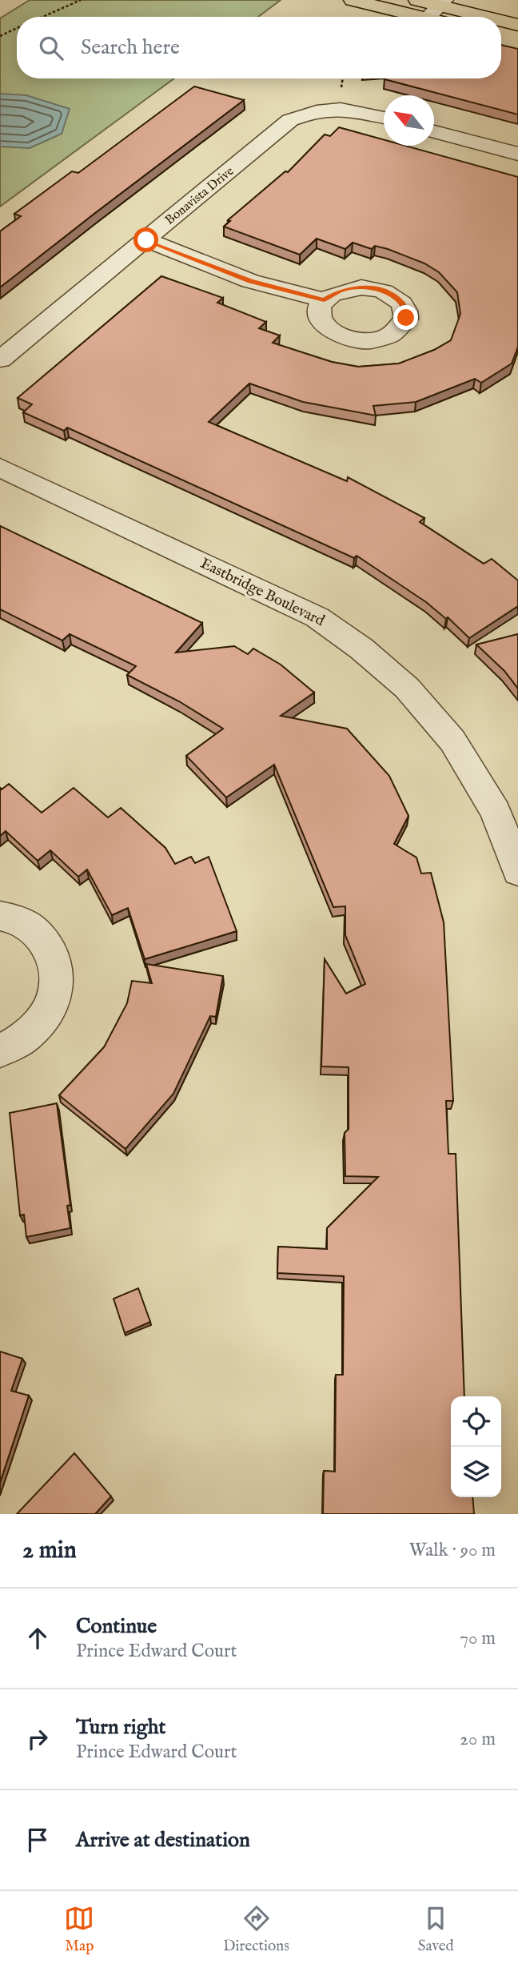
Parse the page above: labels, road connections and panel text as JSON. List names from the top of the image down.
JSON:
{
  "streets": {
    "street": ["Bonavista Drive", "Eastbridge Boulevard"]
  },
  "north": "top left",
  "page": {
    "search": "Search here",
    "heading": ["2 min", "Walk · 90 m"],
    "list": [
      ["Continue", "Prince Edward Court", "70 m"],
      ["Turn right", "Prince Edward Court", "20 m"],
      "Arrive at destination"
    ],
    "nav": ["Map", "Directions", "Saved"]
  }
}
